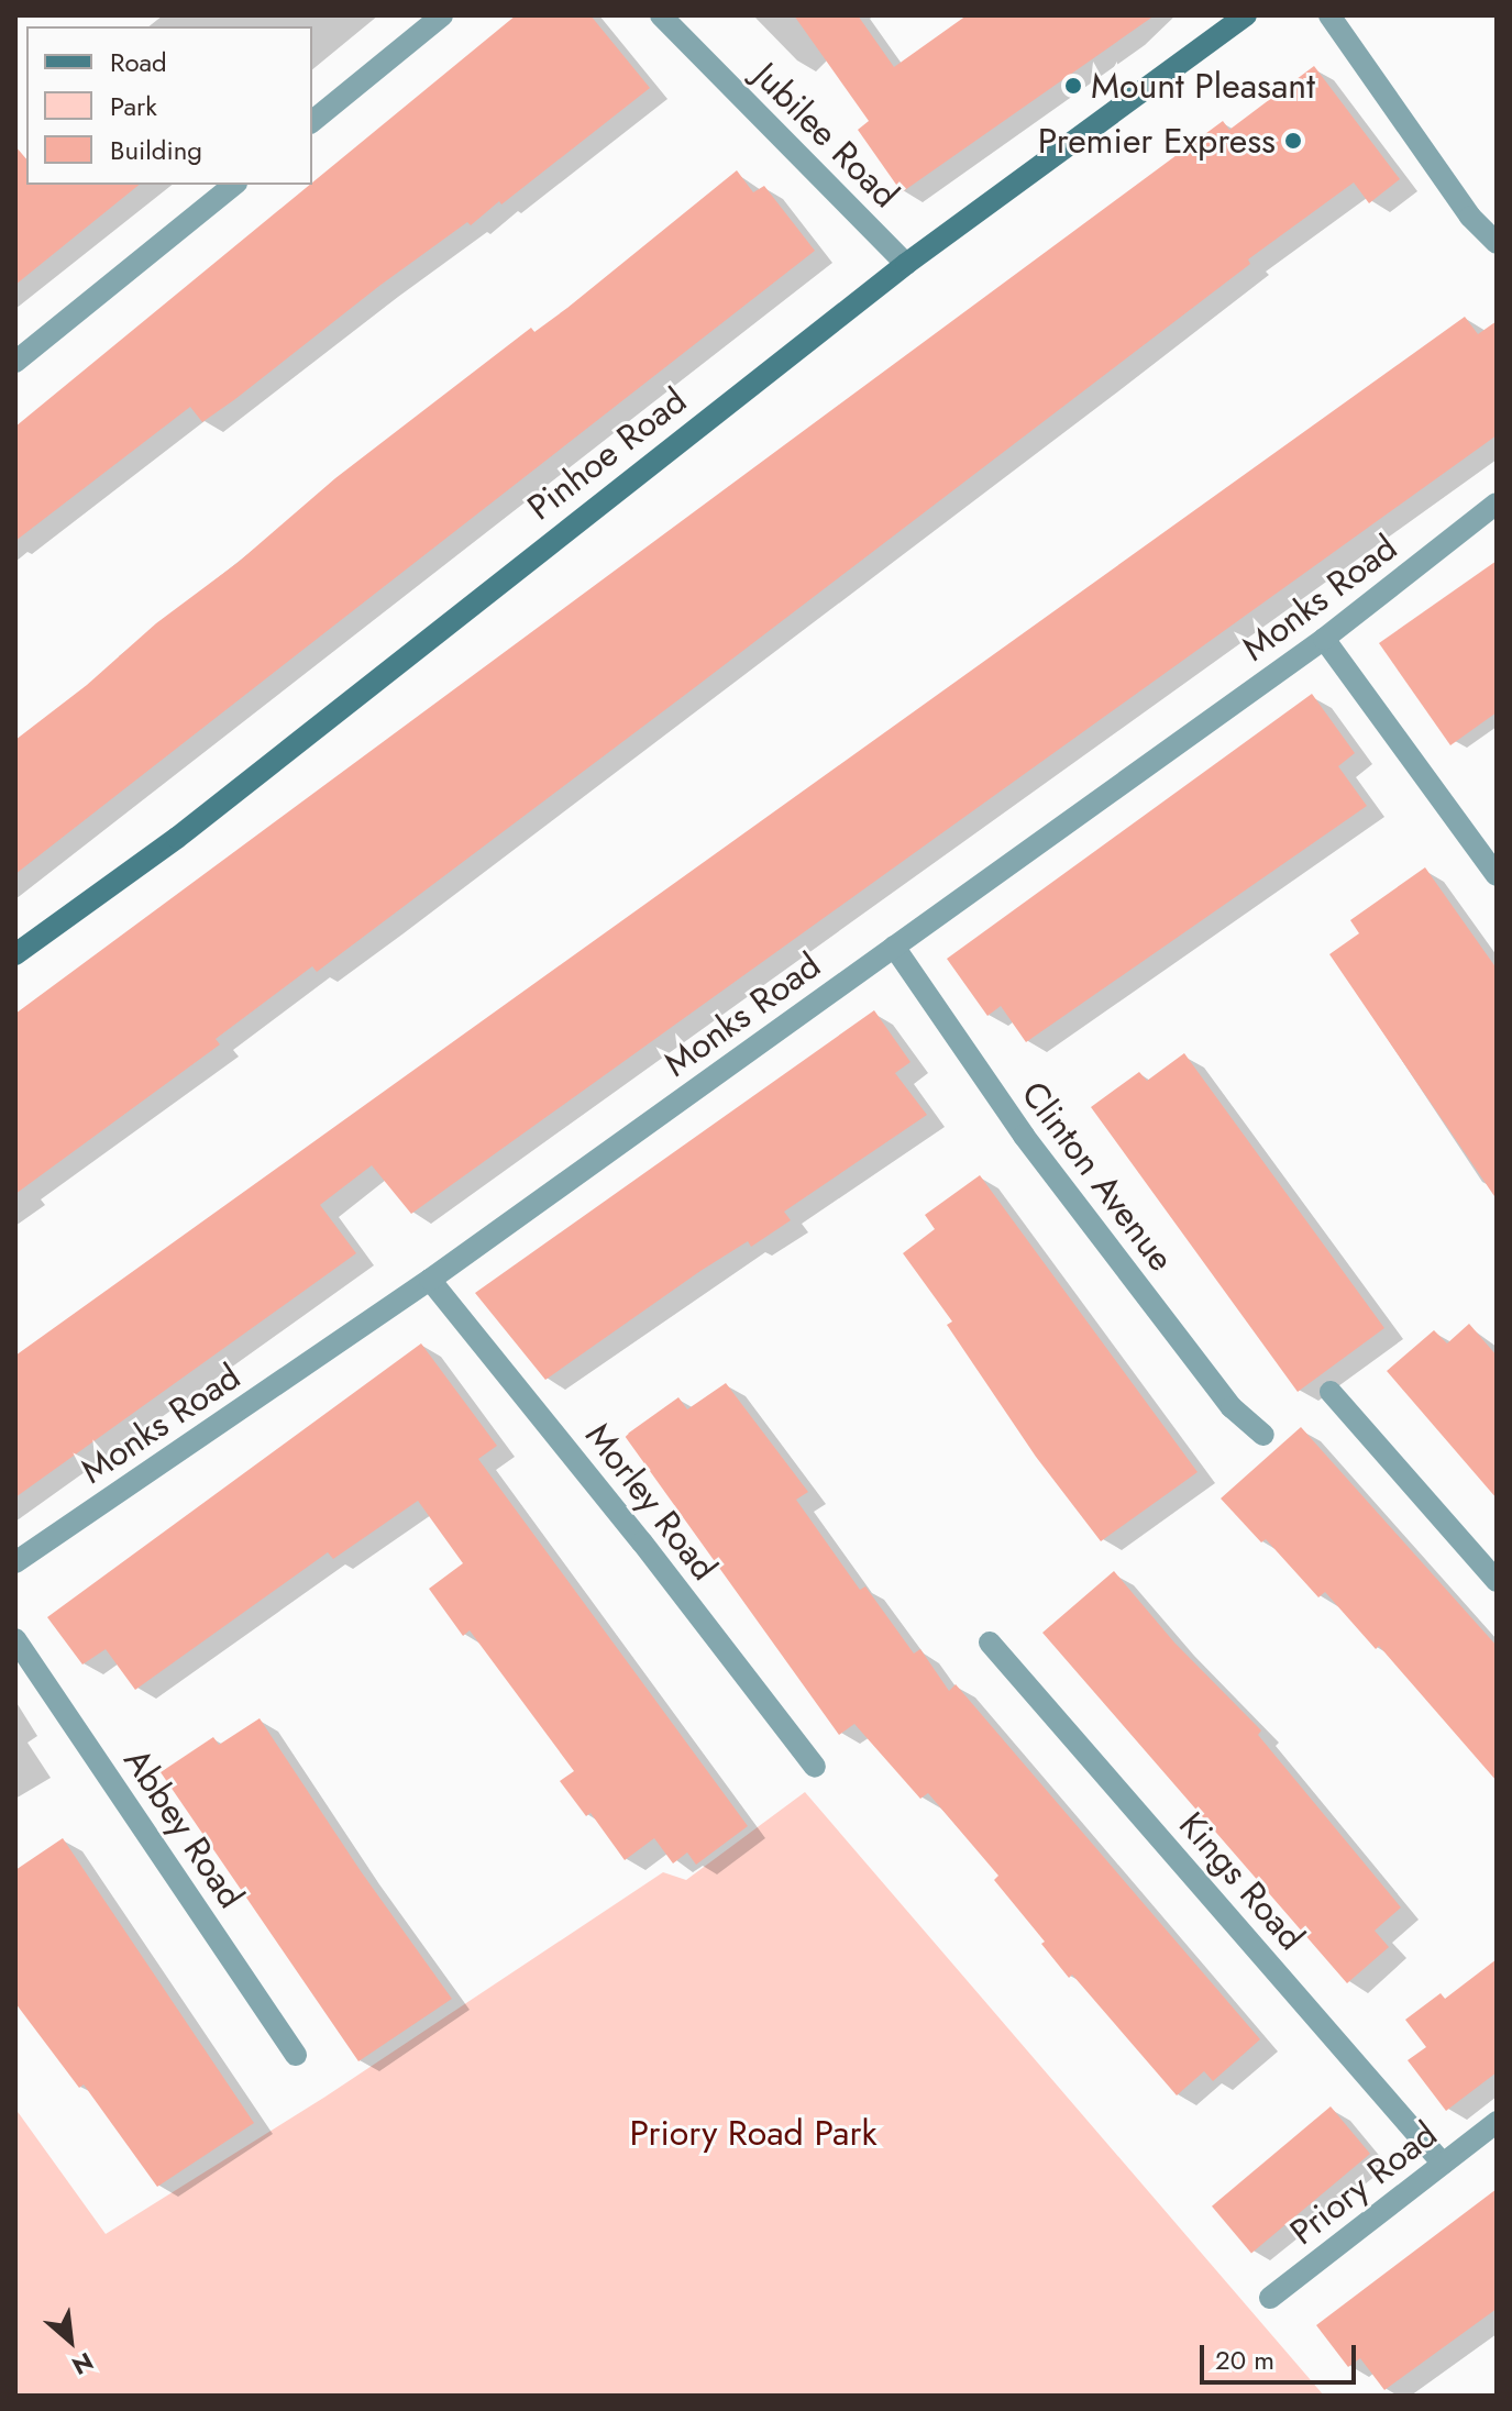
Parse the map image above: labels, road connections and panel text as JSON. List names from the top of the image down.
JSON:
{
  "streets": {
    "main road": ["Pinhoe Road"],
    "street": [
      "Jubilee Road",
      "Monks Road",
      "Clinton Avenue",
      "Morley Road",
      "Abbey Road",
      "Kings Road",
      "Priory Road"
    ]
  },
  "crossings": [
    ["Jubilee Road", "Pinhoe Road"],
    ["Monks Road", "Clinton Avenue"],
    ["Monks Road", "Morley Road"],
    ["Kings Road", "Priory Road"]
  ],
  "parks": ["Priory Road Park"],
  "places": ["Mount Pleasant", "Premier Express"],
  "legend": ["Road", "Park", "Building"],
  "scale_bar": "20 m",
  "north": "bottom right"
}
